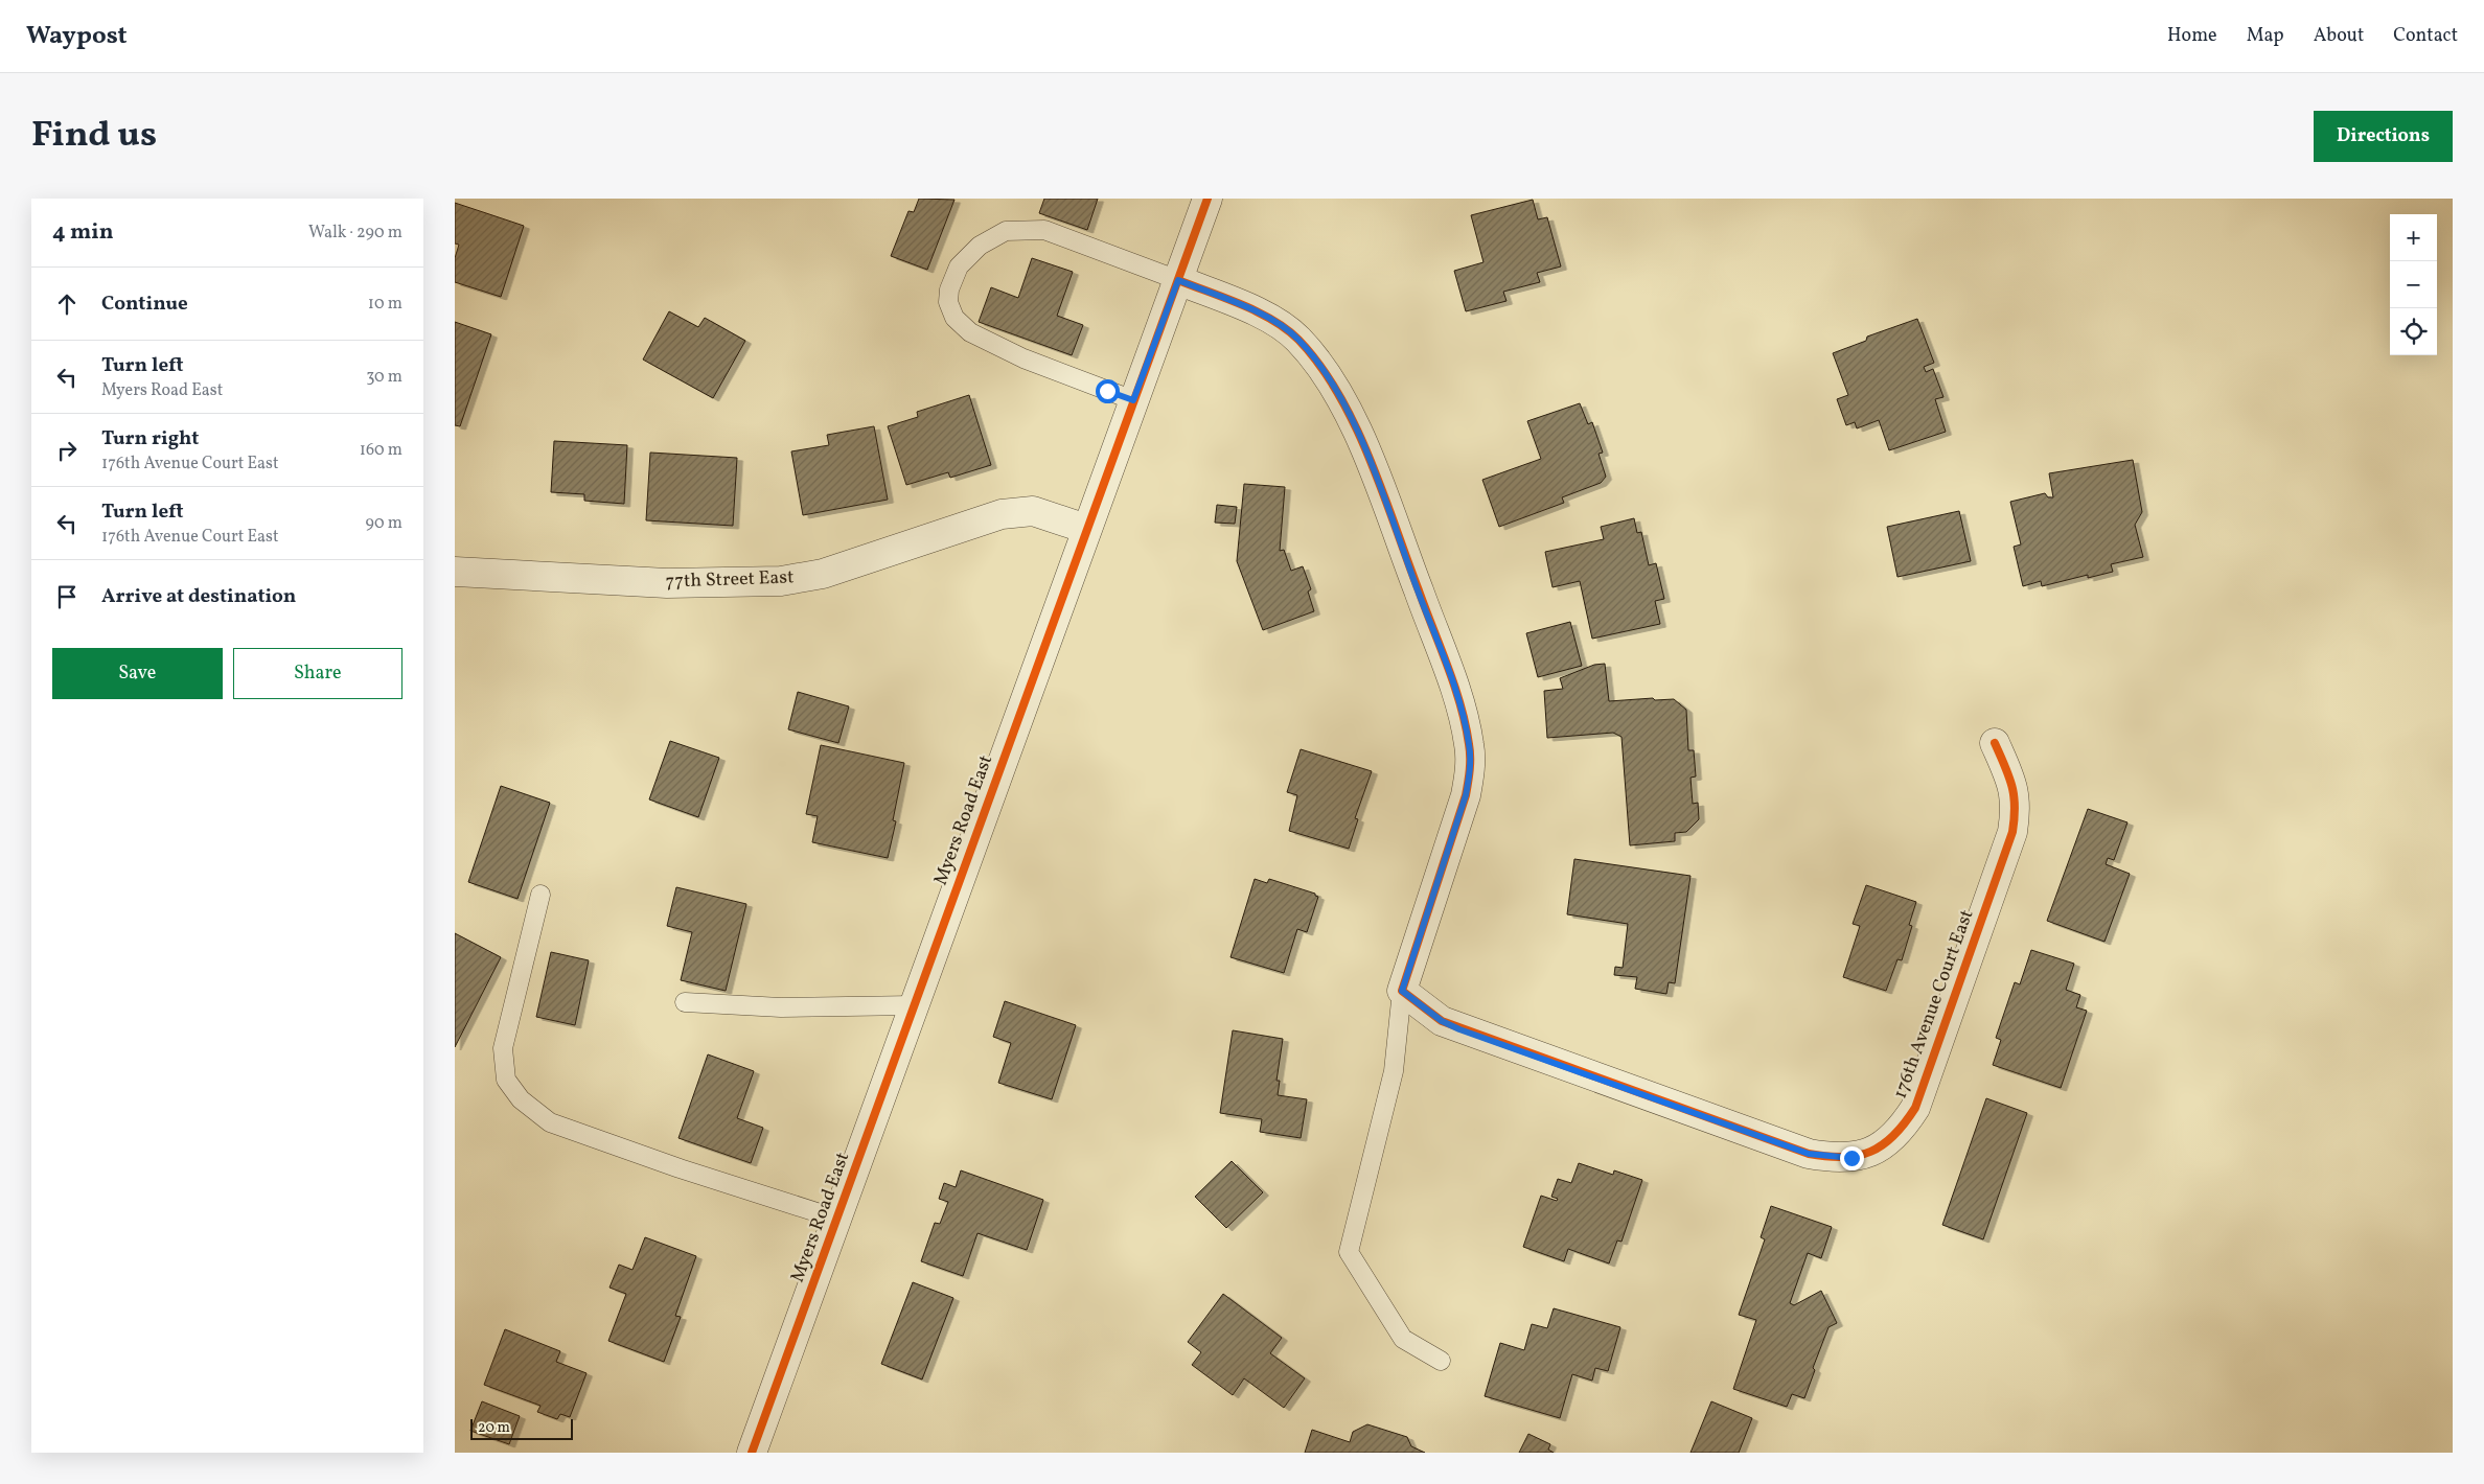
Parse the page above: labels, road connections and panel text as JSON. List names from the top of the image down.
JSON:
{
  "streets": {
    "street": ["77th Street East", "Myers Road East", "176th Avenue Court East"]
  },
  "crossings": [
    ["77th Street East", "Myers Road East"]
  ],
  "scale_bar": "20 m",
  "page": {
    "header": "Waypost",
    "nav": [
      "Home",
      "Map",
      "About",
      "Contact"
    ],
    "title": "Find us",
    "buttons": [
      "Directions",
      ["Save", "Share"]
    ],
    "heading": ["4 min", "Walk · 290 m"],
    "map_buttons": ["+", "−"],
    "list": [
      ["Continue", "10 m"],
      ["Turn left", "Myers Road East", "30 m"],
      ["Turn right", "176th Avenue Court East", "160 m"],
      ["Turn left", "176th Avenue Court East", "90 m"],
      "Arrive at destination"
    ],
    "scale": "20 m"
  }
}
